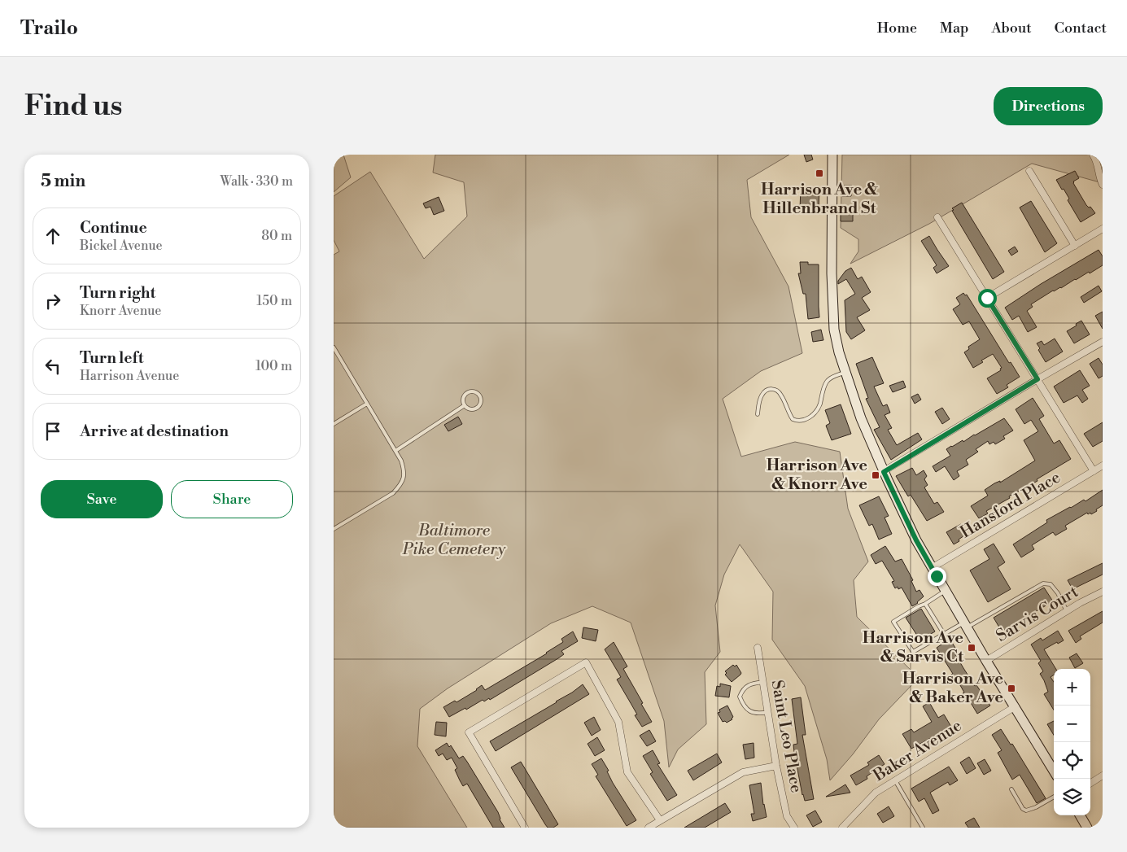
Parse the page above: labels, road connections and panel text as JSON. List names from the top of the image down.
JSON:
{
  "streets": {
    "street": [
      "Hansford Place",
      "Sarvis Court",
      "Saint Leo Place",
      "Baker Avenue"
    ]
  },
  "parks": ["Baltimore Pike Cemetery"],
  "places": {
    "transit": [
      "Harrison Ave & Hillenbrand St",
      "Harrison Ave & Knorr Ave",
      "Harrison Ave & Sarvis Ct",
      "Harrison Ave & Baker Ave"
    ]
  },
  "page": {
    "header": "Trailo",
    "nav": [
      "Home",
      "Map",
      "About",
      "Contact"
    ],
    "buttons": [
      "Directions",
      ["Save", "Share"]
    ],
    "title": "Find us",
    "heading": ["5 min", "Walk · 330 m"],
    "list": [
      ["Continue", "Bickel Avenue", "80 m"],
      ["Turn right", "Knorr Avenue", "150 m"],
      ["Turn left", "Harrison Avenue", "100 m"],
      "Arrive at destination"
    ],
    "map_buttons": ["+", "−"]
  }
}
